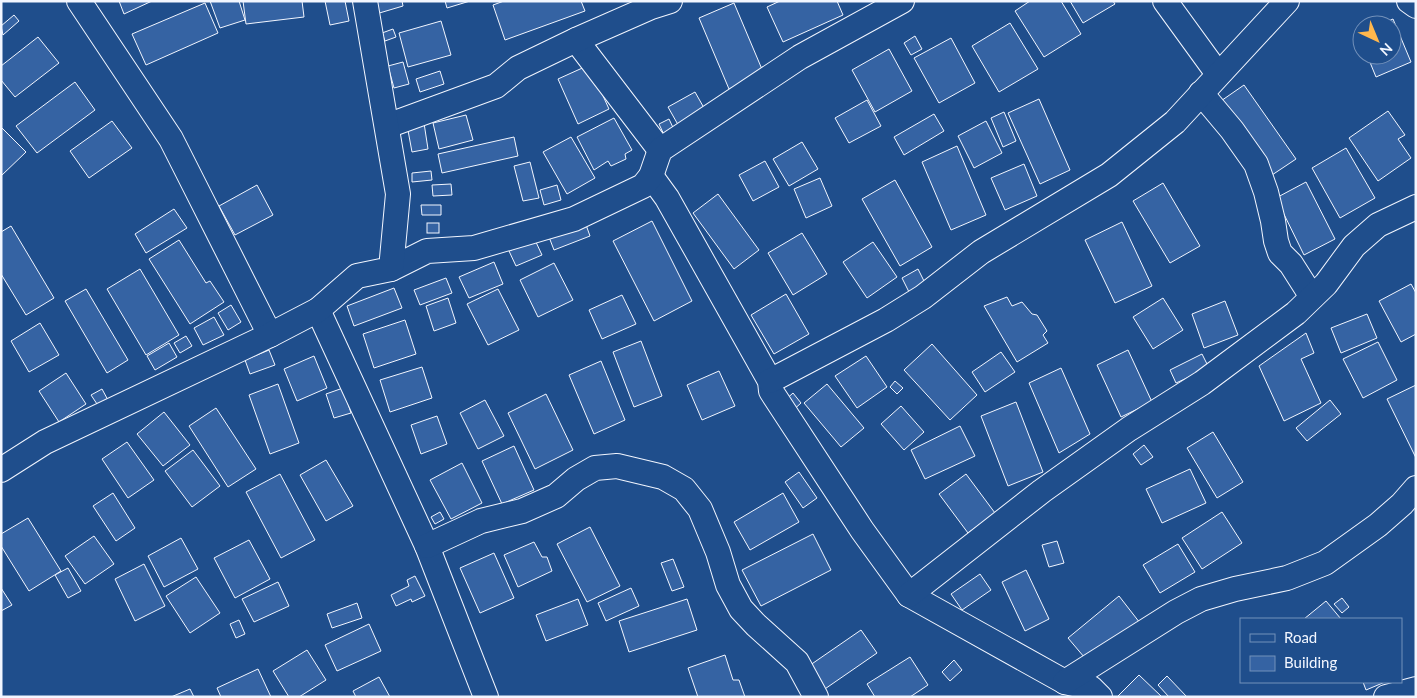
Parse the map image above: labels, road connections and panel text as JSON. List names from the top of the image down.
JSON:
{
  "legend": ["Road", "Building"],
  "north": "bottom right"
}
